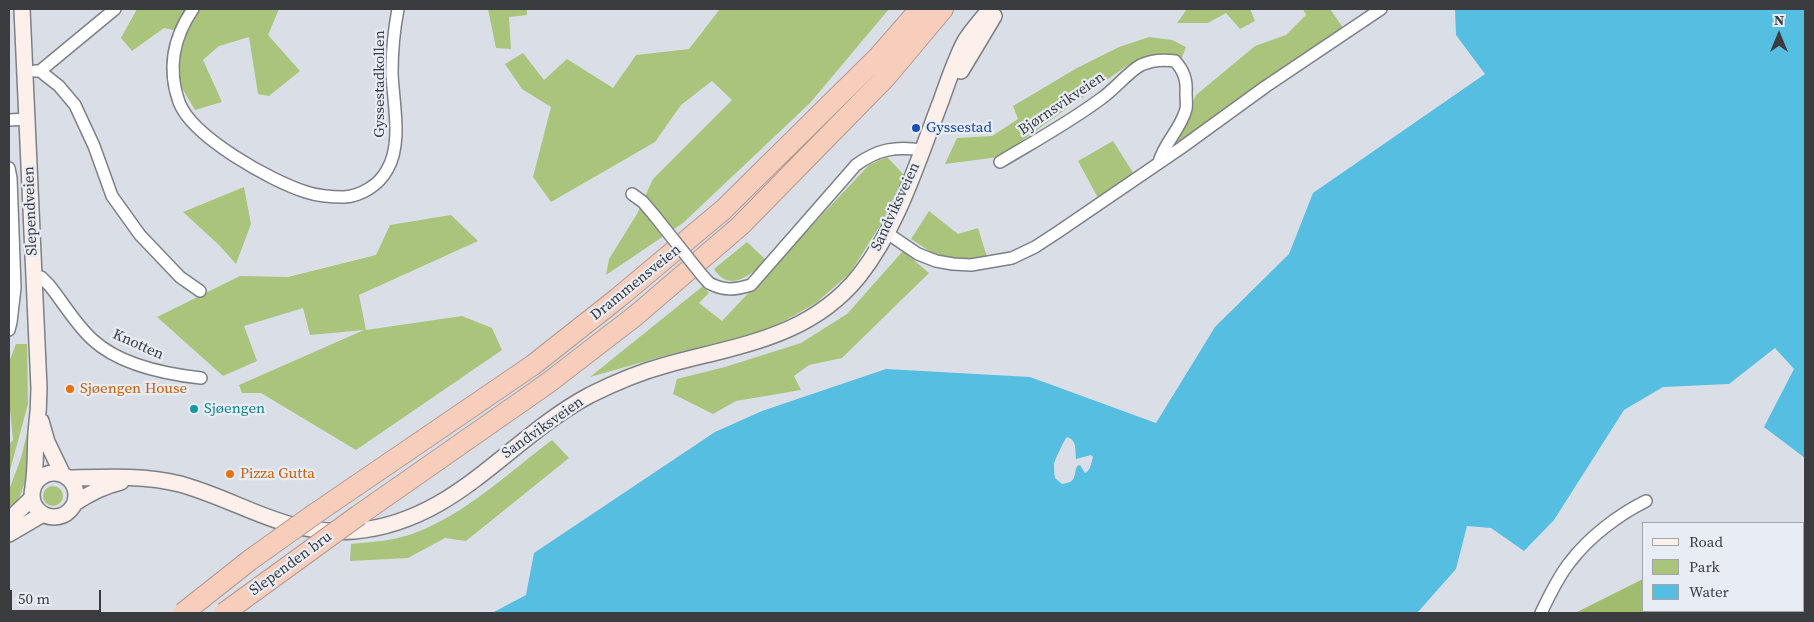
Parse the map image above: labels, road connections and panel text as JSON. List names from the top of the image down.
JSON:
{
  "streets": {
    "highway": ["Drammensveien", "Slependen bru"],
    "main road": ["Sandviksveien", "Slependveien"],
    "street": ["Gyssestadkollen", "Bjørnsvikveien", "Knotten"]
  },
  "crossings": [
    ["Sandviksveien", "Slependveien"],
    ["Slependveien", "Knotten"],
    ["Drammensveien", "Slependen bru"]
  ],
  "places": [
    "Gyssestad",
    "Sjøengen House",
    "Sjøengen",
    "Pizza Gutta"
  ],
  "legend": ["Road", "Park", "Water"],
  "scale_bar": "50 m",
  "north": "top"
}
